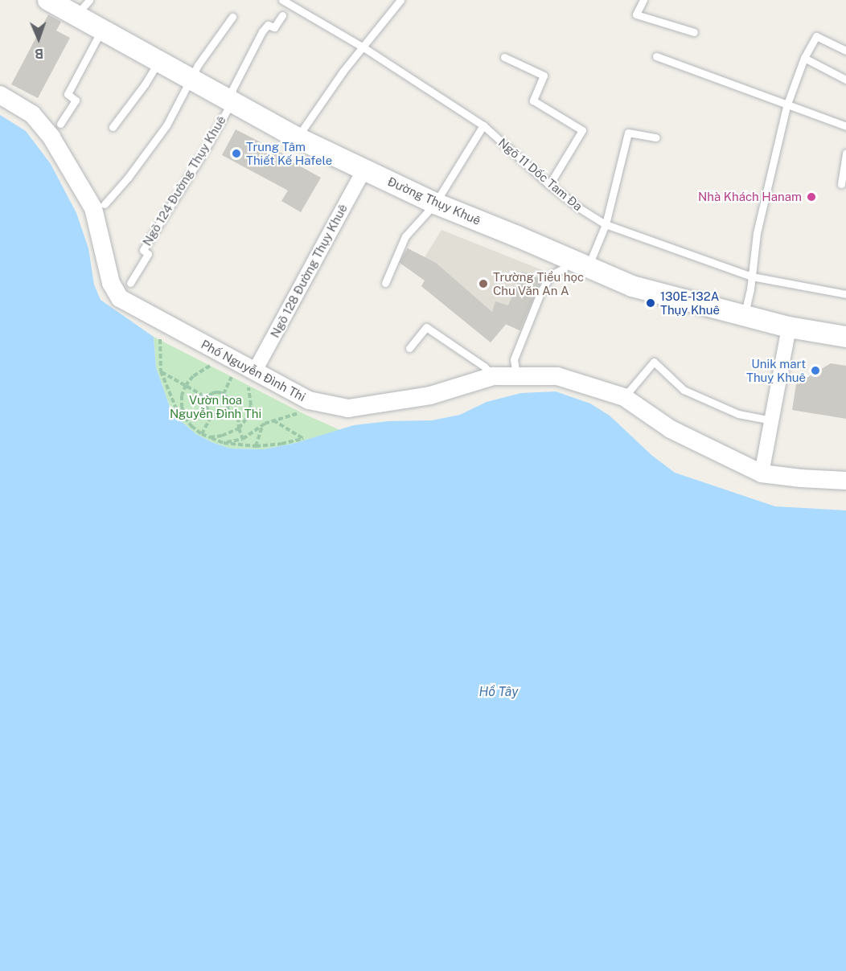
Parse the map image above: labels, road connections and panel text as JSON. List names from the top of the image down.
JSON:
{
  "streets": {
    "main road": ["Đường Thụy Khuê"],
    "street": ["Ngõ 128 Đường Thụy Khuê", "Phố Nguyễn Đình Thi"],
    "lane": ["Ngõ 11 Dốc Tam Đa", "Ngõ 124 Đường Thụy Khuê"]
  },
  "crossings": [
    ["Ngõ 124 Đường Thụy Khuê", "Đường Thụy Khuê"],
    ["Đường Thụy Khuê", "Ngõ 128 Đường Thụy Khuê"],
    ["Ngõ 128 Đường Thụy Khuê", "Phố Nguyễn Đình Thi"]
  ],
  "water": ["Hồ Tây"],
  "parks": ["Vườn hoa Nguyễn Đình Thi"],
  "places": [
    "Trung Tâm Thiết Kế Hafele",
    "Nhà Khách Hanam",
    "Trường Tiểu học Chu Văn An A",
    "130E-132A Thụy Khuê",
    "Unik mart Thuỵ Khuê"
  ],
  "north": "bottom"
}
